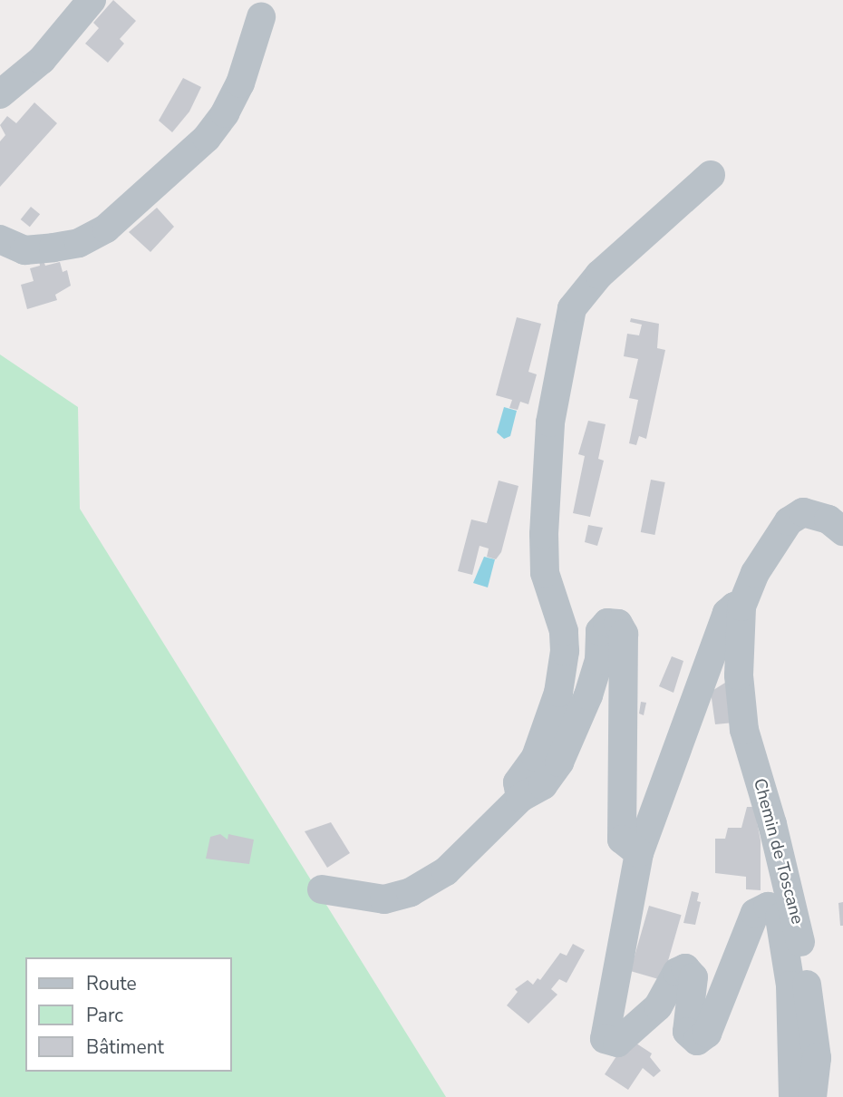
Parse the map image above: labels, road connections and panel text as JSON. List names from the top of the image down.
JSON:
{
  "streets": {
    "street": ["Chemin de Toscane"]
  },
  "legend": ["Route", "Parc", "Bâtiment"]
}
